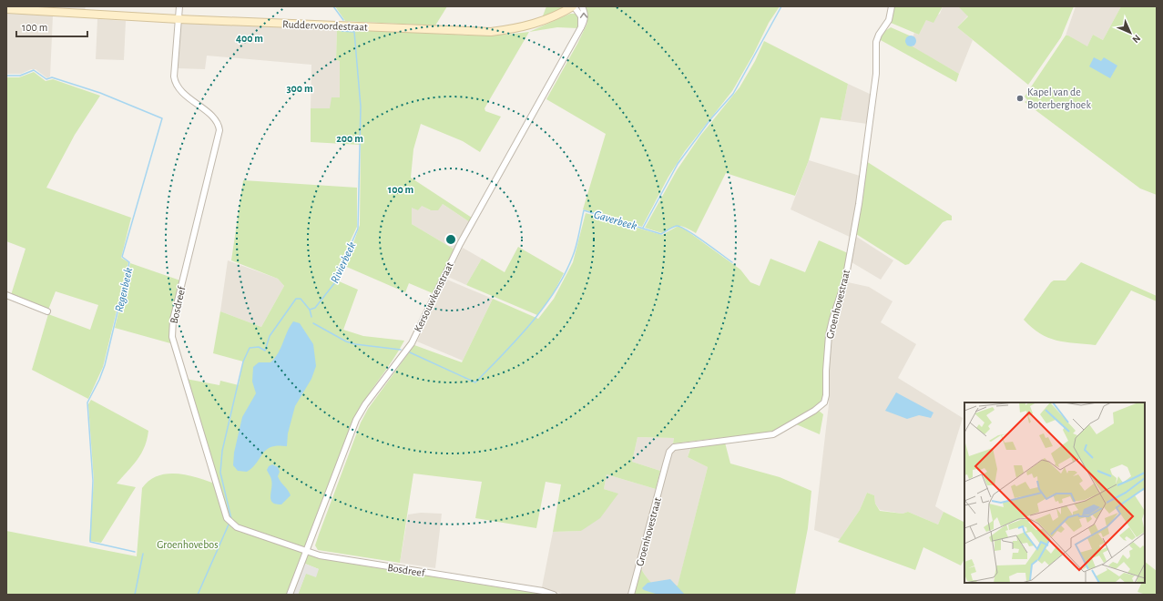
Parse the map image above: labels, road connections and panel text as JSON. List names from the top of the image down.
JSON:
{
  "streets": {
    "street": [
      "Ruddervoordestraat",
      "Kersouwkenstraat",
      "Groenhovestraat",
      "Bosdreef"
    ]
  },
  "crossings": [
    ["Ruddervoordestraat", "Bosdreef"],
    ["Kersouwkenstraat", "Bosdreef"]
  ],
  "water": ["Gaverbeek", "Rivierbeek", "Regenbeek"],
  "parks": ["Groenhovebos"],
  "places": ["Kapel van de Boterberghoek"],
  "scale_bar": "100 m",
  "north": "bottom right",
  "rings": [
    "400 m",
    "300 m",
    "200 m",
    "100 m"
  ]
}
